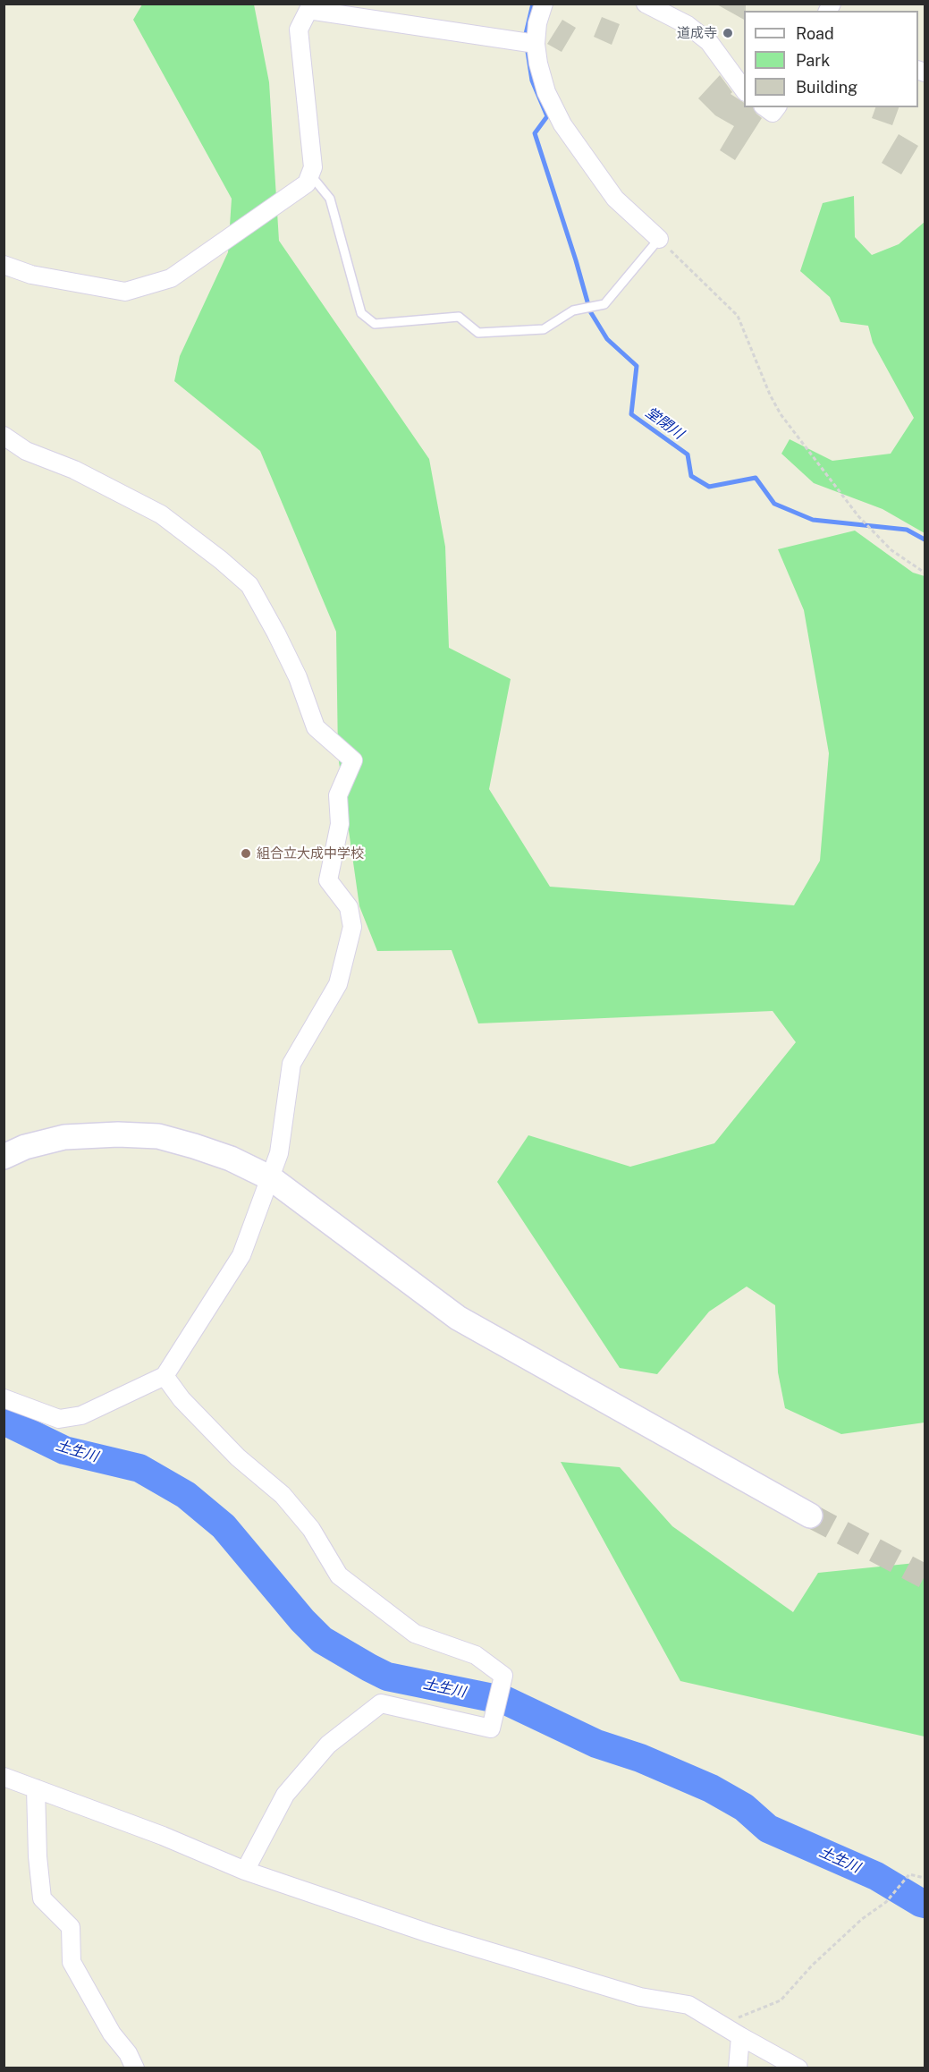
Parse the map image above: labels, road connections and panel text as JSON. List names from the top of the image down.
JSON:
{
  "water": ["堂閉川", "土生川"],
  "places": ["道成寺", "組合立大成中学校"],
  "legend": ["Road", "Park", "Building"]
}
